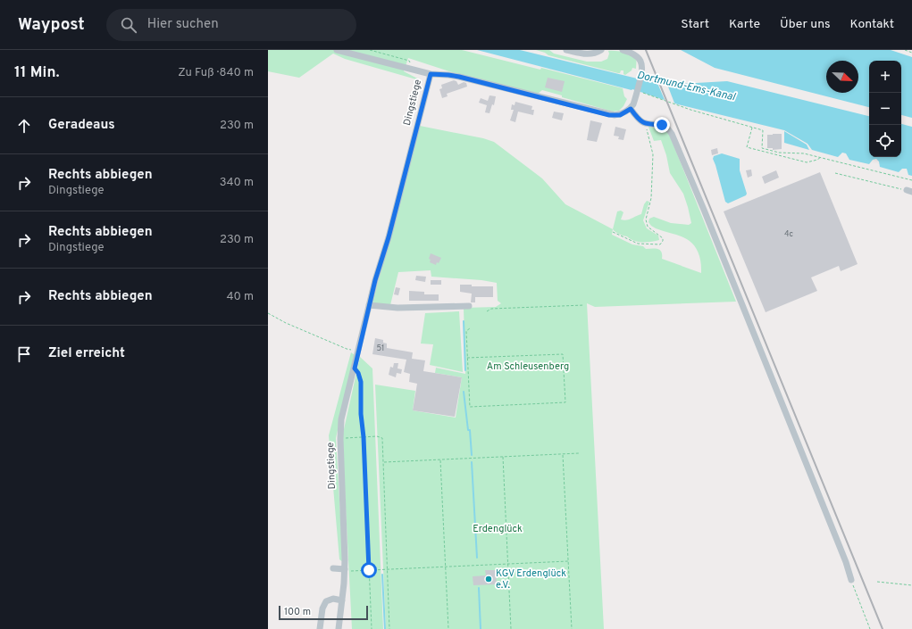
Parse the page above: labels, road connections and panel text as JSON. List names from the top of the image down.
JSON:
{
  "streets": {
    "street": ["Dingstiege"]
  },
  "water": ["Dortmund-Ems-Kanal"],
  "parks": ["Am Schleusenberg", "Erdenglück"],
  "places": ["KGV Erdenglück e.V."],
  "house_numbers": ["4c", "51"],
  "scale_bar": "100 m",
  "north": "bottom right",
  "page": {
    "header": "Waypost",
    "search": "Hier suchen",
    "nav": [
      "Start",
      "Karte",
      "Über uns",
      "Kontakt"
    ],
    "heading": ["11 Min.", "Zu Fuß · 840 m"],
    "map_buttons": ["+", "−"],
    "list": [
      ["Geradeaus", "230 m"],
      ["Rechts abbiegen", "Dingstiege", "340 m"],
      ["Rechts abbiegen", "Dingstiege", "230 m"],
      ["Rechts abbiegen", "40 m"],
      "Ziel erreicht"
    ],
    "scale": "100 m"
  }
}
